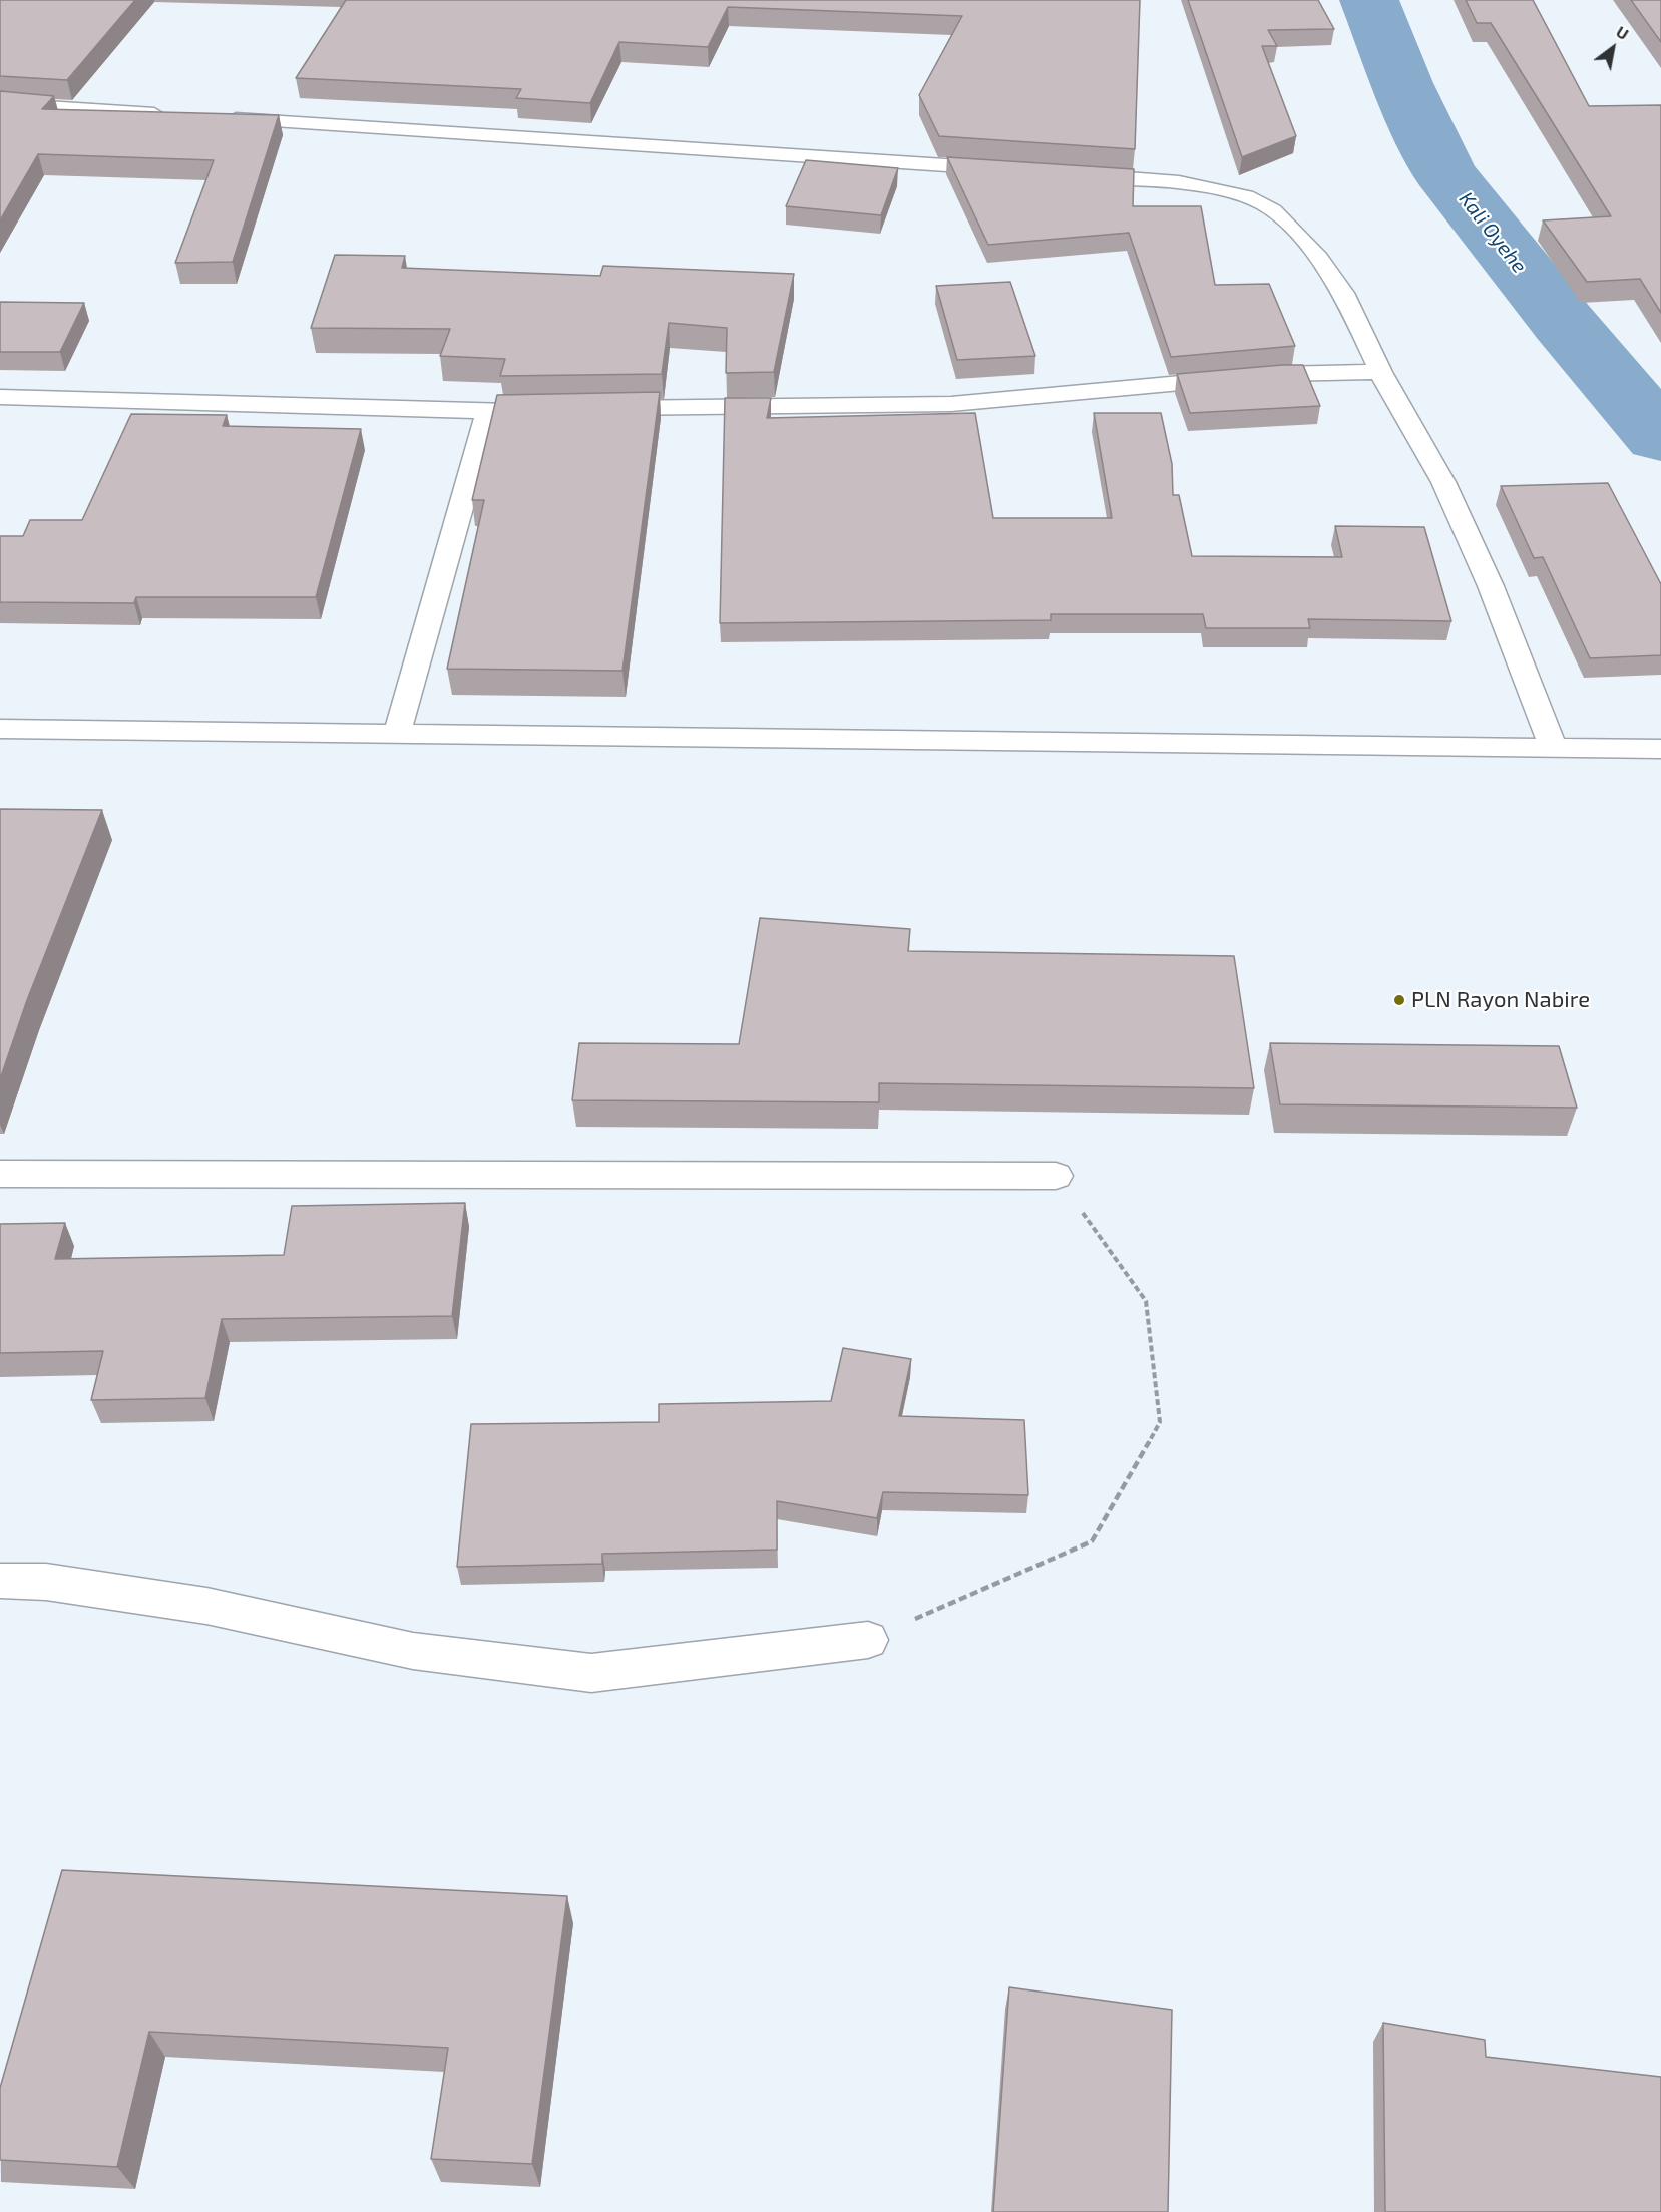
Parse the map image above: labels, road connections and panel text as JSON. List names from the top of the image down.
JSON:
{
  "water": ["Kali Oyehe"],
  "places": ["PLN Rayon Nabire"],
  "north": "top right"
}
